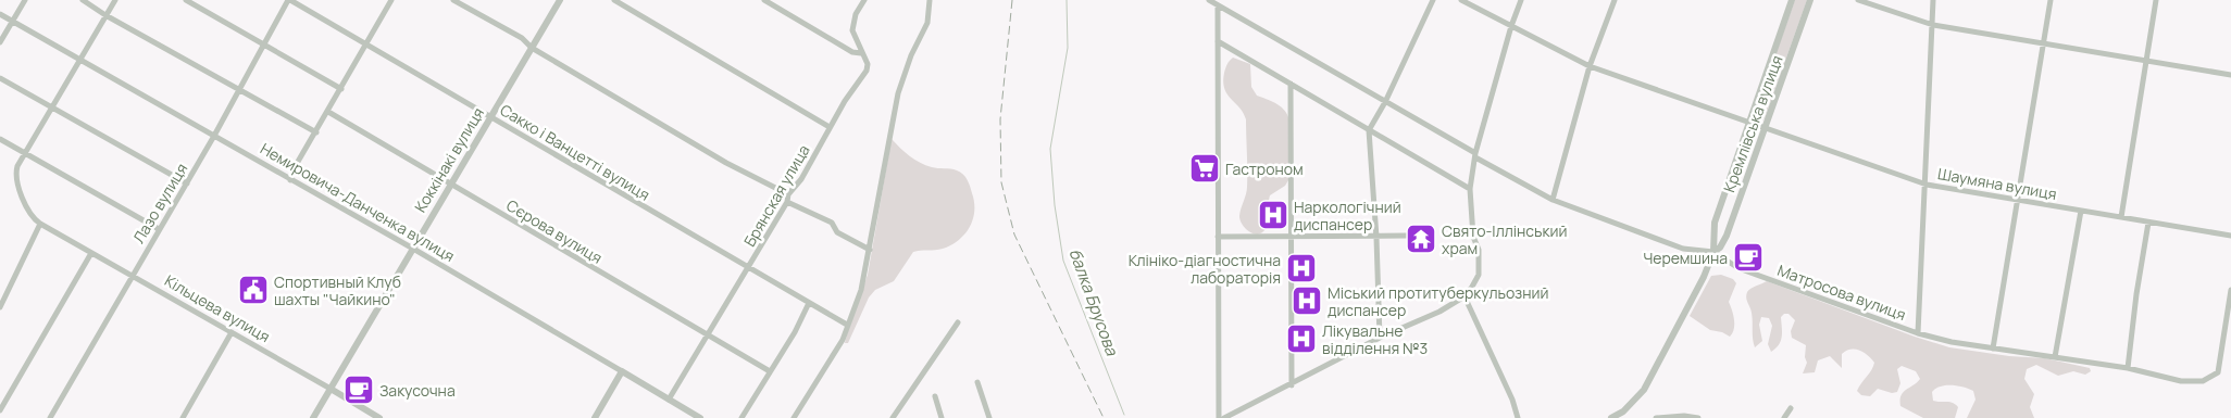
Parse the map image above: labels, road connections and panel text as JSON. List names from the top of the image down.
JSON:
{
  "streets": {
    "street": [
      "Кремлівська вулиця",
      "Сакко і Ванцетті вулиця",
      "Коккінакі вулиця",
      "Шаумяна вулиця",
      "Брянская улица",
      "Немировича-Данченка вулиця",
      "Лазо вулиця",
      "Сєрова вулиця",
      "Матросова вулиця",
      "Кільцева вулиця"
    ]
  },
  "crossings": [
    ["Кремлівська вулиця", "Шаумяна вулиця"],
    ["Кремлівська вулиця", "Матросова вулиця"],
    ["Сакко і Ванцетті вулиця", "Коккінакі вулиця"],
    ["Сакко і Ванцетті вулиця", "Брянская улица"],
    ["Сакко і Ванцетті вулиця", "Лазо вулиця"],
    ["Коккінакі вулиця", "Немировича-Данченка вулиця"],
    ["Коккінакі вулиця", "Сєрова вулиця"],
    ["Коккінакі вулиця", "Кільцева вулиця"],
    ["Брянская улица", "Немировича-Данченка вулиця"],
    ["Брянская улица", "Сєрова вулиця"],
    ["Немировича-Данченка вулиця", "Лазо вулиця"],
    ["Лазо вулиця", "Кільцева вулиця"]
  ],
  "water": ["балка Брусова"],
  "places": {
    "supermarket": ["Гастроном"],
    "hospital": [
      "Наркологічний диспансер",
      "Клініко-діагностична лабораторія",
      "Міський протитуберкульозний диспансер",
      "Лікувальне відділення №3"
    ],
    "temple": ["Свято-Іллінський храм"],
    "cafe": ["Черемшина", "Закусочна"],
    "public building": ["Спортивный Клуб шахты \"Чайкино\""]
  }
}
